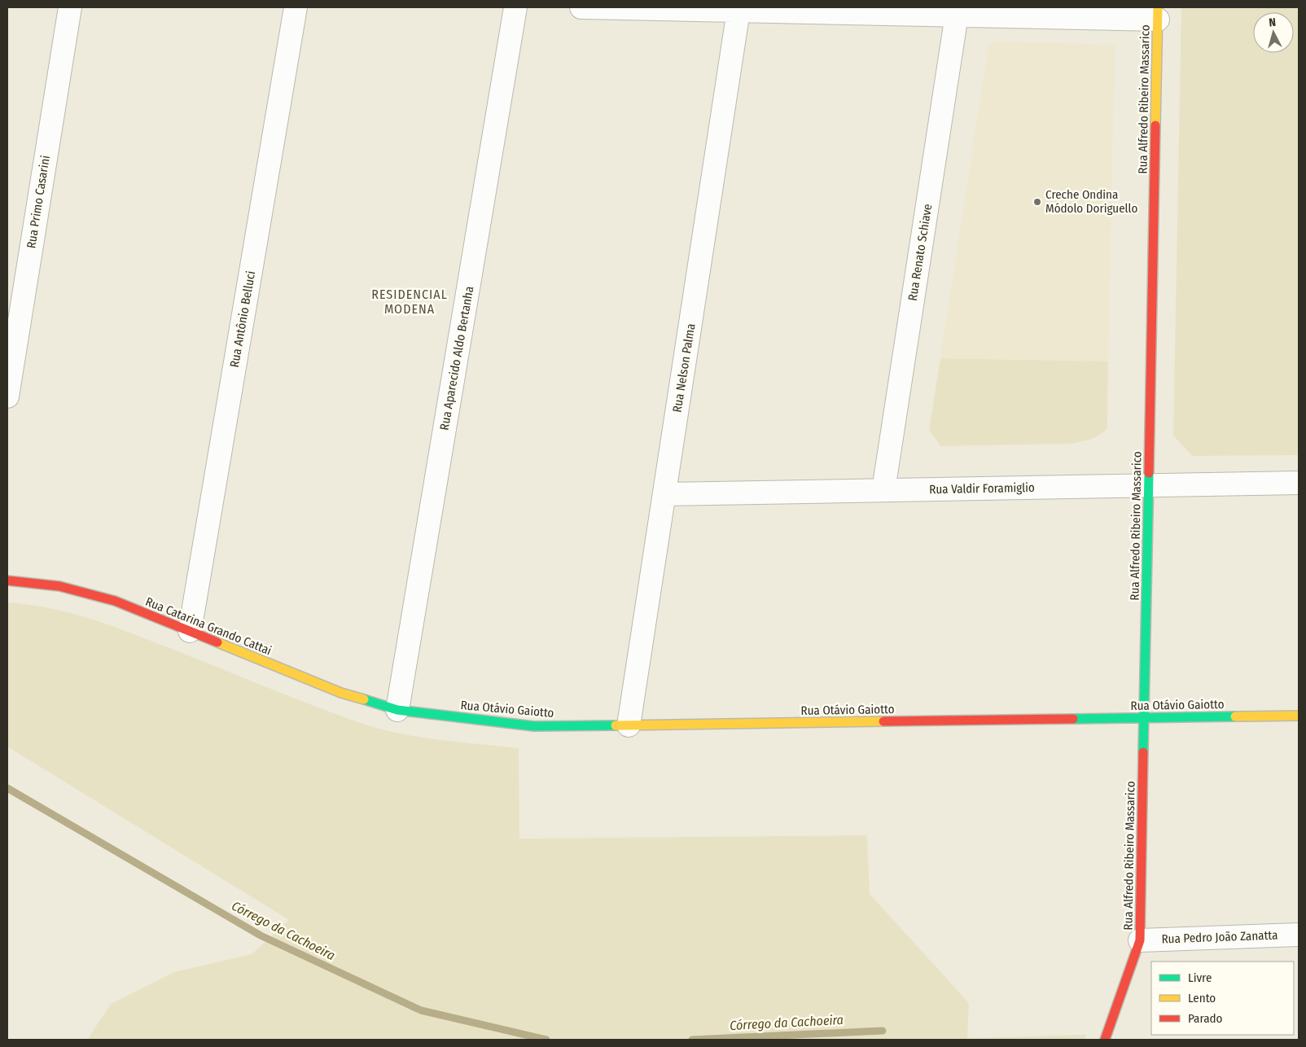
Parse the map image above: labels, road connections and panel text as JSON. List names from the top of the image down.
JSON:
{
  "streets": {
    "street": [
      "Rua Alfredo Ribeiro Massarico",
      "Rua Primo Casarini",
      "Rua Renato Schiave",
      "Rua Antônio Belluci",
      "Rua Aparecido Aldo Bertanha",
      "Rua Nelson Palma",
      "Rua Valdir Foramiglio",
      "Rua Catarina Grando Cattai",
      "Rua Otávio Gaiotto",
      "Rua Pedro João Zanatta"
    ]
  },
  "crossings": [
    ["Rua Alfredo Ribeiro Massarico", "Rua Valdir Foramiglio"],
    ["Rua Alfredo Ribeiro Massarico", "Rua Otávio Gaiotto"],
    ["Rua Alfredo Ribeiro Massarico", "Rua Pedro João Zanatta"],
    ["Rua Renato Schiave", "Rua Valdir Foramiglio"],
    ["Rua Antônio Belluci", "Rua Catarina Grando Cattai"],
    ["Rua Aparecido Aldo Bertanha", "Rua Catarina Grando Cattai"],
    ["Rua Aparecido Aldo Bertanha", "Rua Otávio Gaiotto"],
    ["Rua Nelson Palma", "Rua Valdir Foramiglio"],
    ["Rua Nelson Palma", "Rua Otávio Gaiotto"],
    ["Rua Catarina Grando Cattai", "Rua Otávio Gaiotto"]
  ],
  "districts": ["RESIDENCIAL MODENA"],
  "water": ["Córrego da Cachoeira"],
  "places": ["Creche Ondina Módolo Doriguello"],
  "legend": ["Livre", "Lento", "Parado"],
  "north": "top"
}
